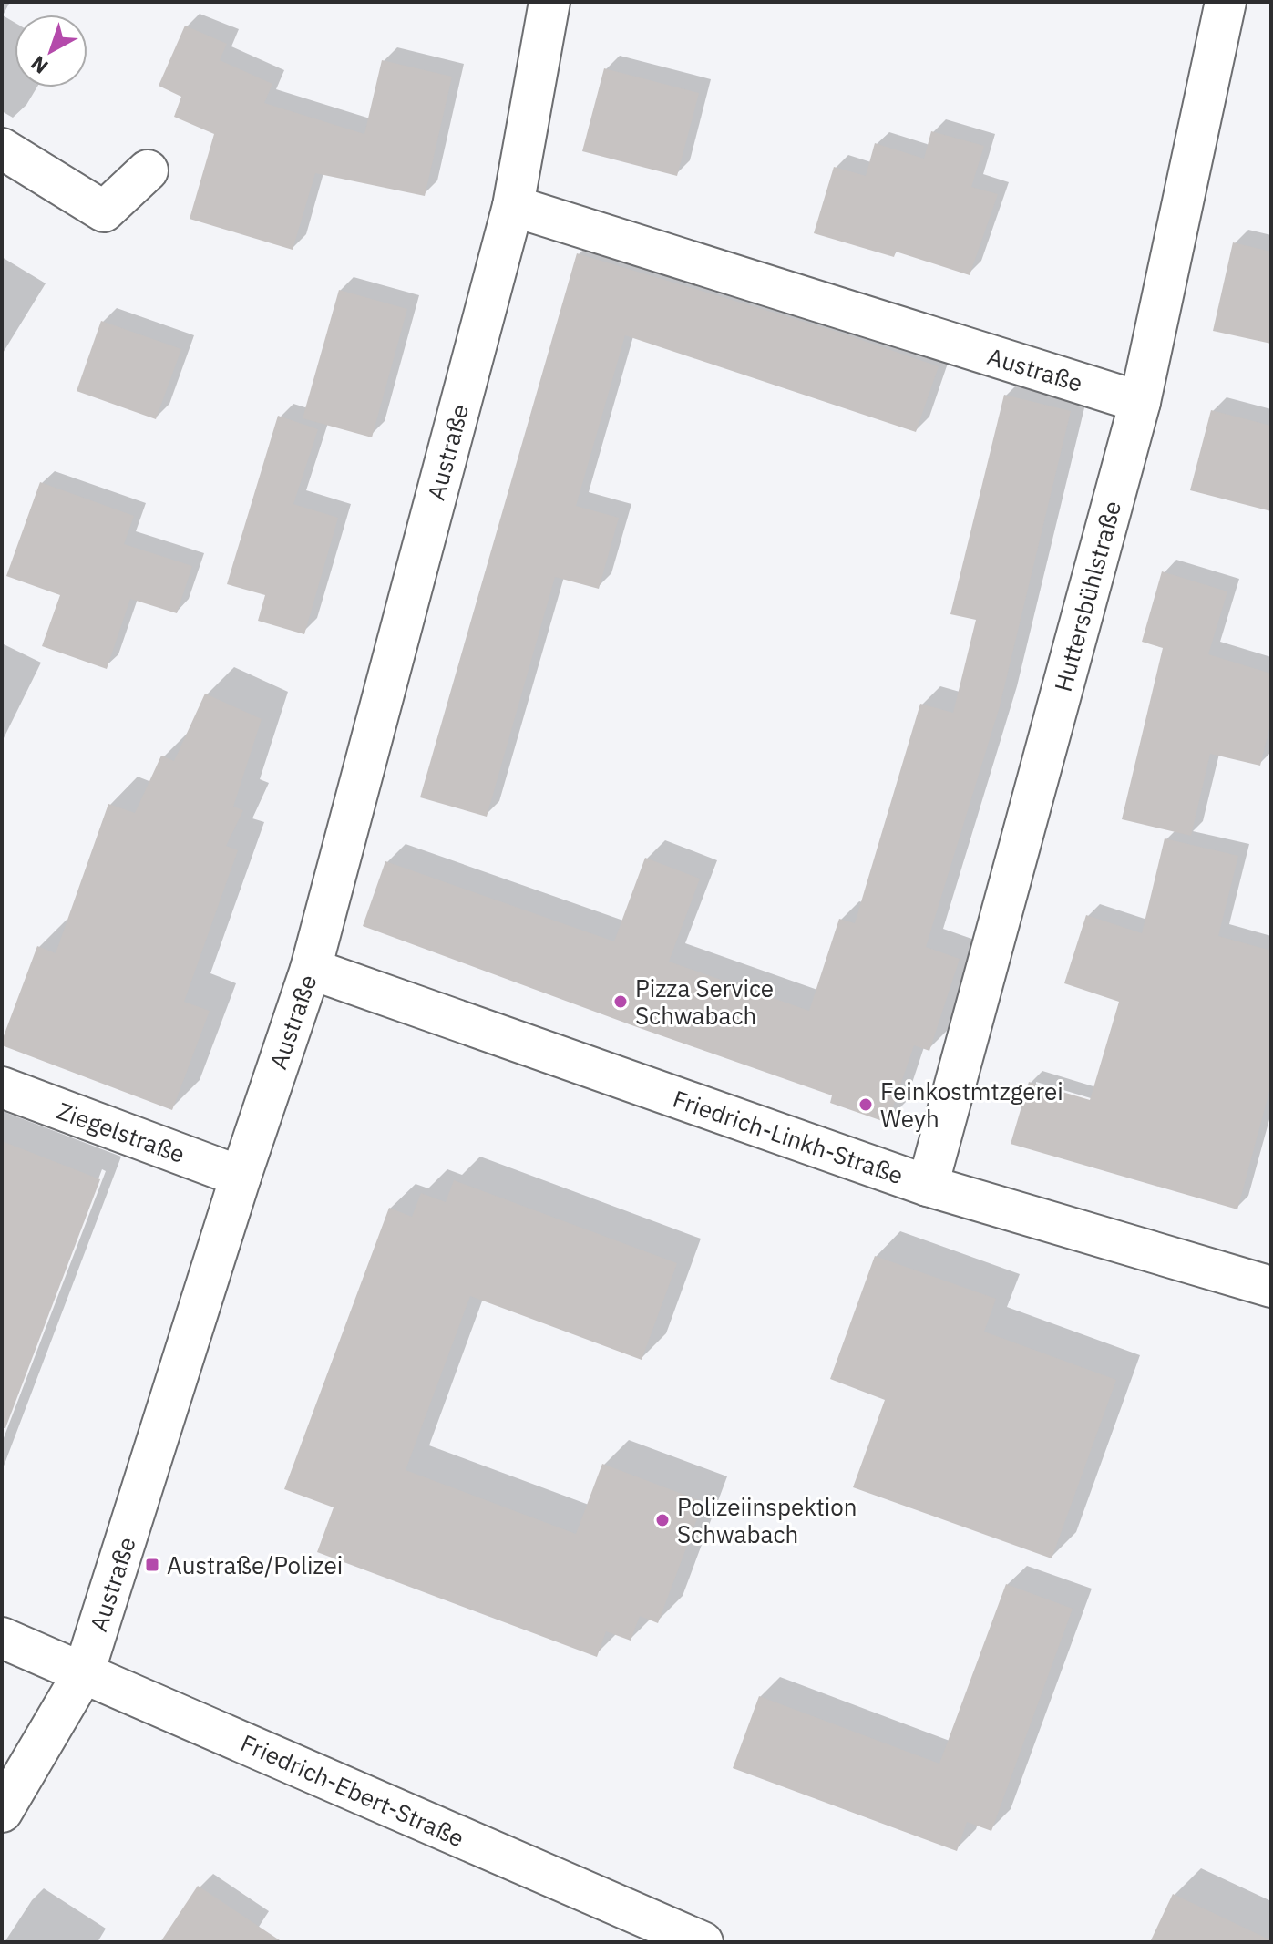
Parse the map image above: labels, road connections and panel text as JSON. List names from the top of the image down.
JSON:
{
  "streets": {
    "street": [
      "Austraße",
      "Huttersbühlstraße",
      "Ziegelstraße",
      "Friedrich-Linkh-Straße",
      "Friedrich-Ebert-Straße"
    ]
  },
  "crossings": [
    ["Austraße", "Huttersbühlstraße"],
    ["Austraße", "Ziegelstraße"],
    ["Austraße", "Friedrich-Linkh-Straße"],
    ["Austraße", "Friedrich-Ebert-Straße"],
    ["Huttersbühlstraße", "Friedrich-Linkh-Straße"]
  ],
  "places": {
    "other": ["Pizza Service Schwabach", "Feinkostmtzgerei Weyh", "Polizeiinspektion Schwabach"],
    "transit": ["Austraße/Polizei"]
  },
  "north": "bottom left"
}
